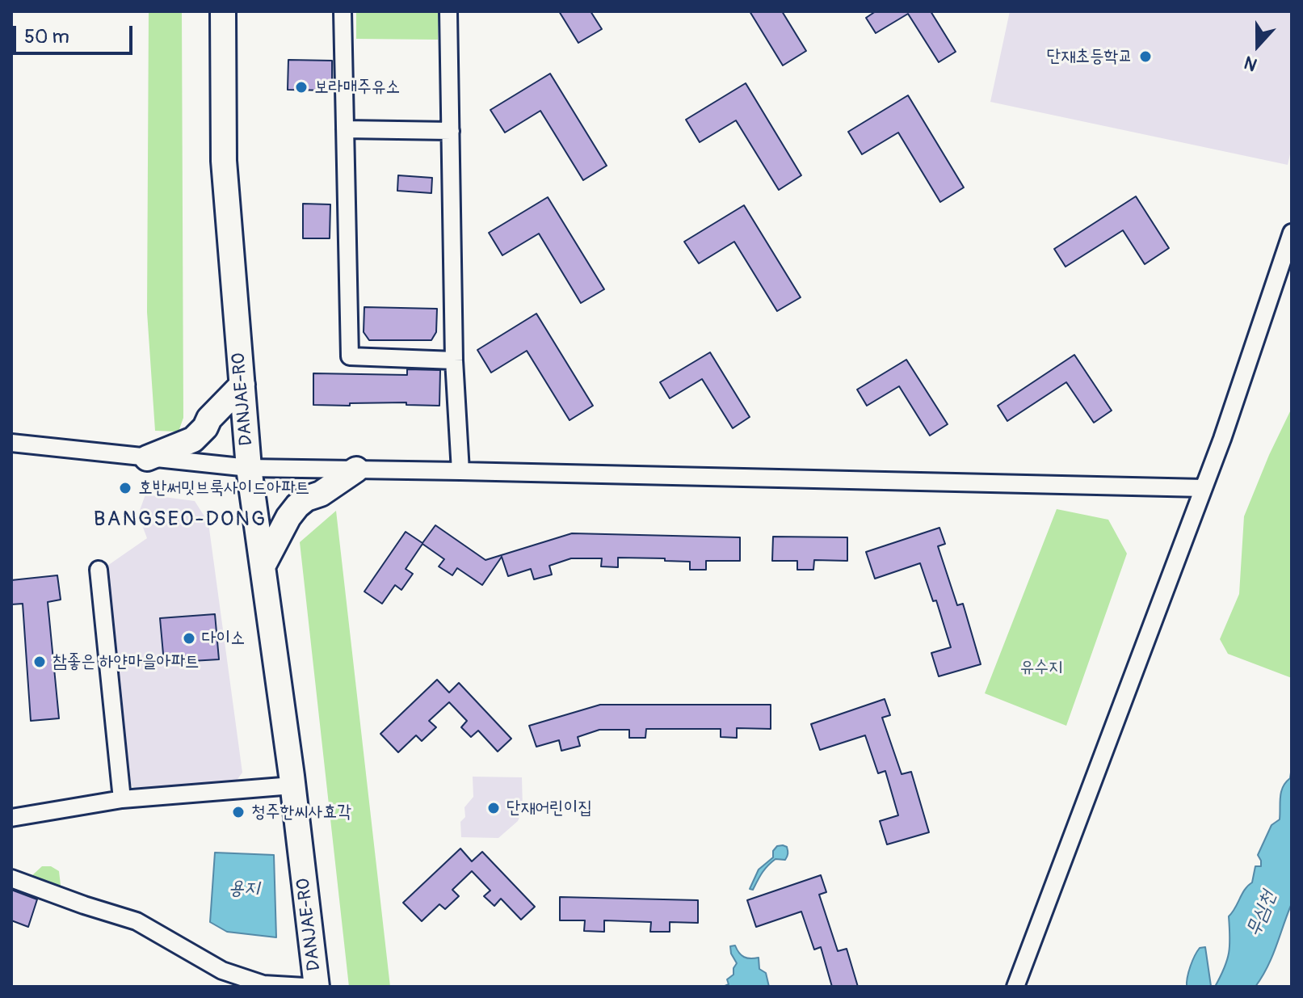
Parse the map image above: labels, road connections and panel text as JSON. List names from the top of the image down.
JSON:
{
  "streets": {
    "street": ["DANJAE-RO"]
  },
  "districts": ["BANGSEO-DONG"],
  "water": ["용지", "무심천"],
  "parks": ["유수지"],
  "places": [
    "단재초등학교",
    "보라매주유소",
    "호반써밋브룩사이드아파트",
    "다이소",
    "참좋은 하얀마을아파트",
    "단재어린이집",
    "청주한씨사효각"
  ],
  "scale_bar": "50 m",
  "north": "bottom"
}
